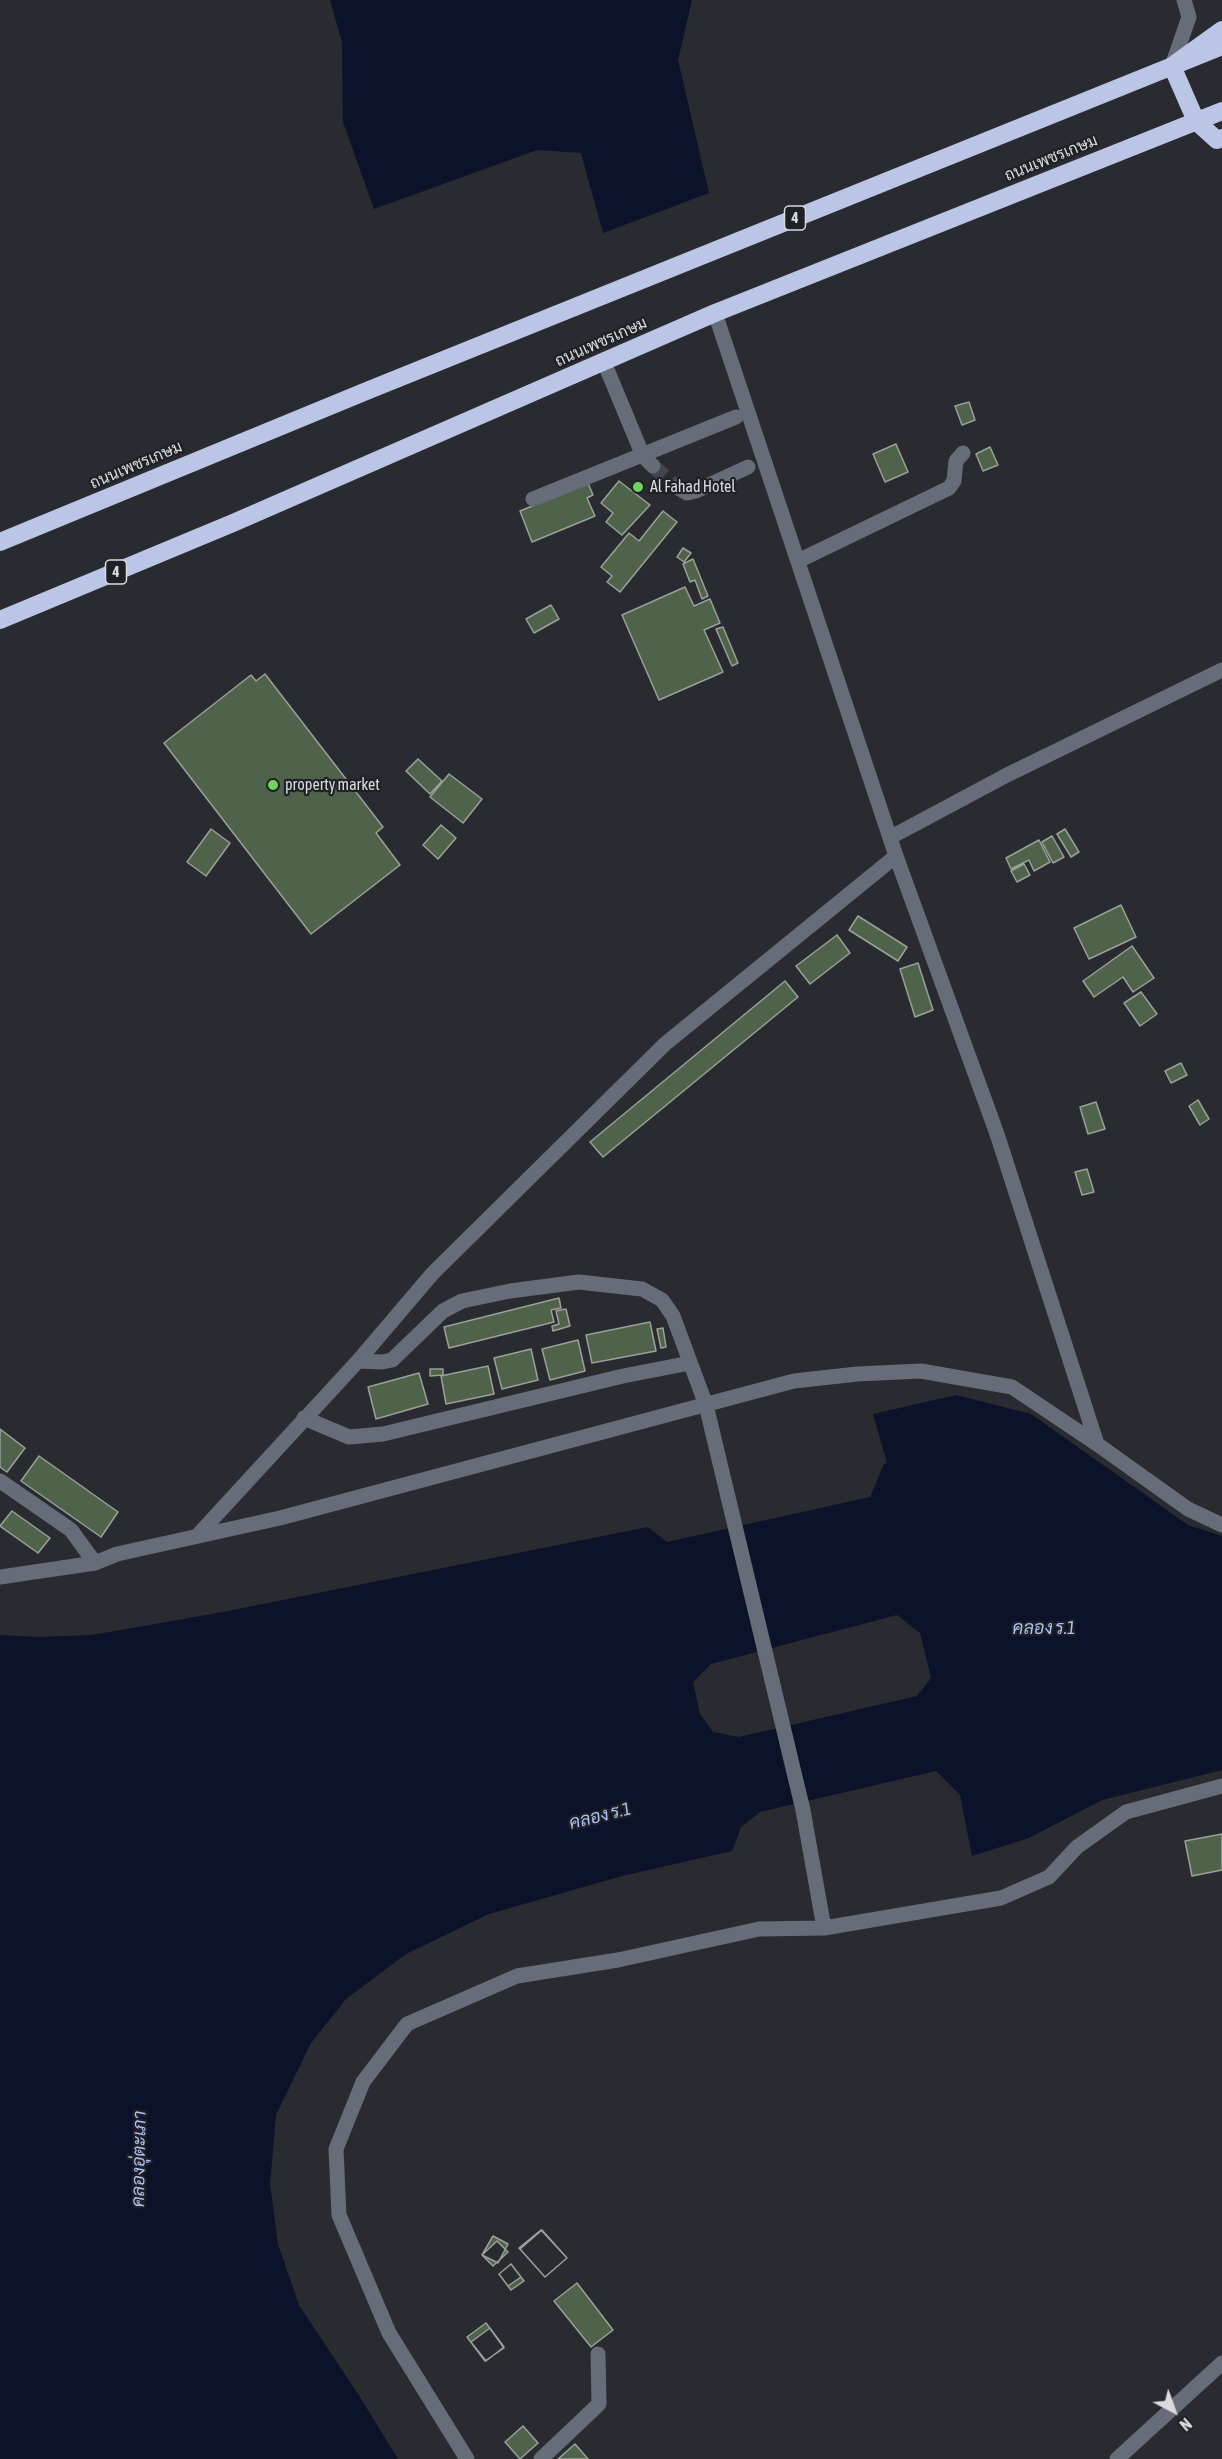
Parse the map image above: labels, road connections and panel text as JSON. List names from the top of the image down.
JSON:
{
  "streets": {
    "highway": ["ถนนเพชรเกษม", "4"]
  },
  "water": ["คลอง ร.1", "คลองอุ่ตะเภา"],
  "places": ["Al Fahad Hotel", "property market"],
  "north": "bottom right"
}
